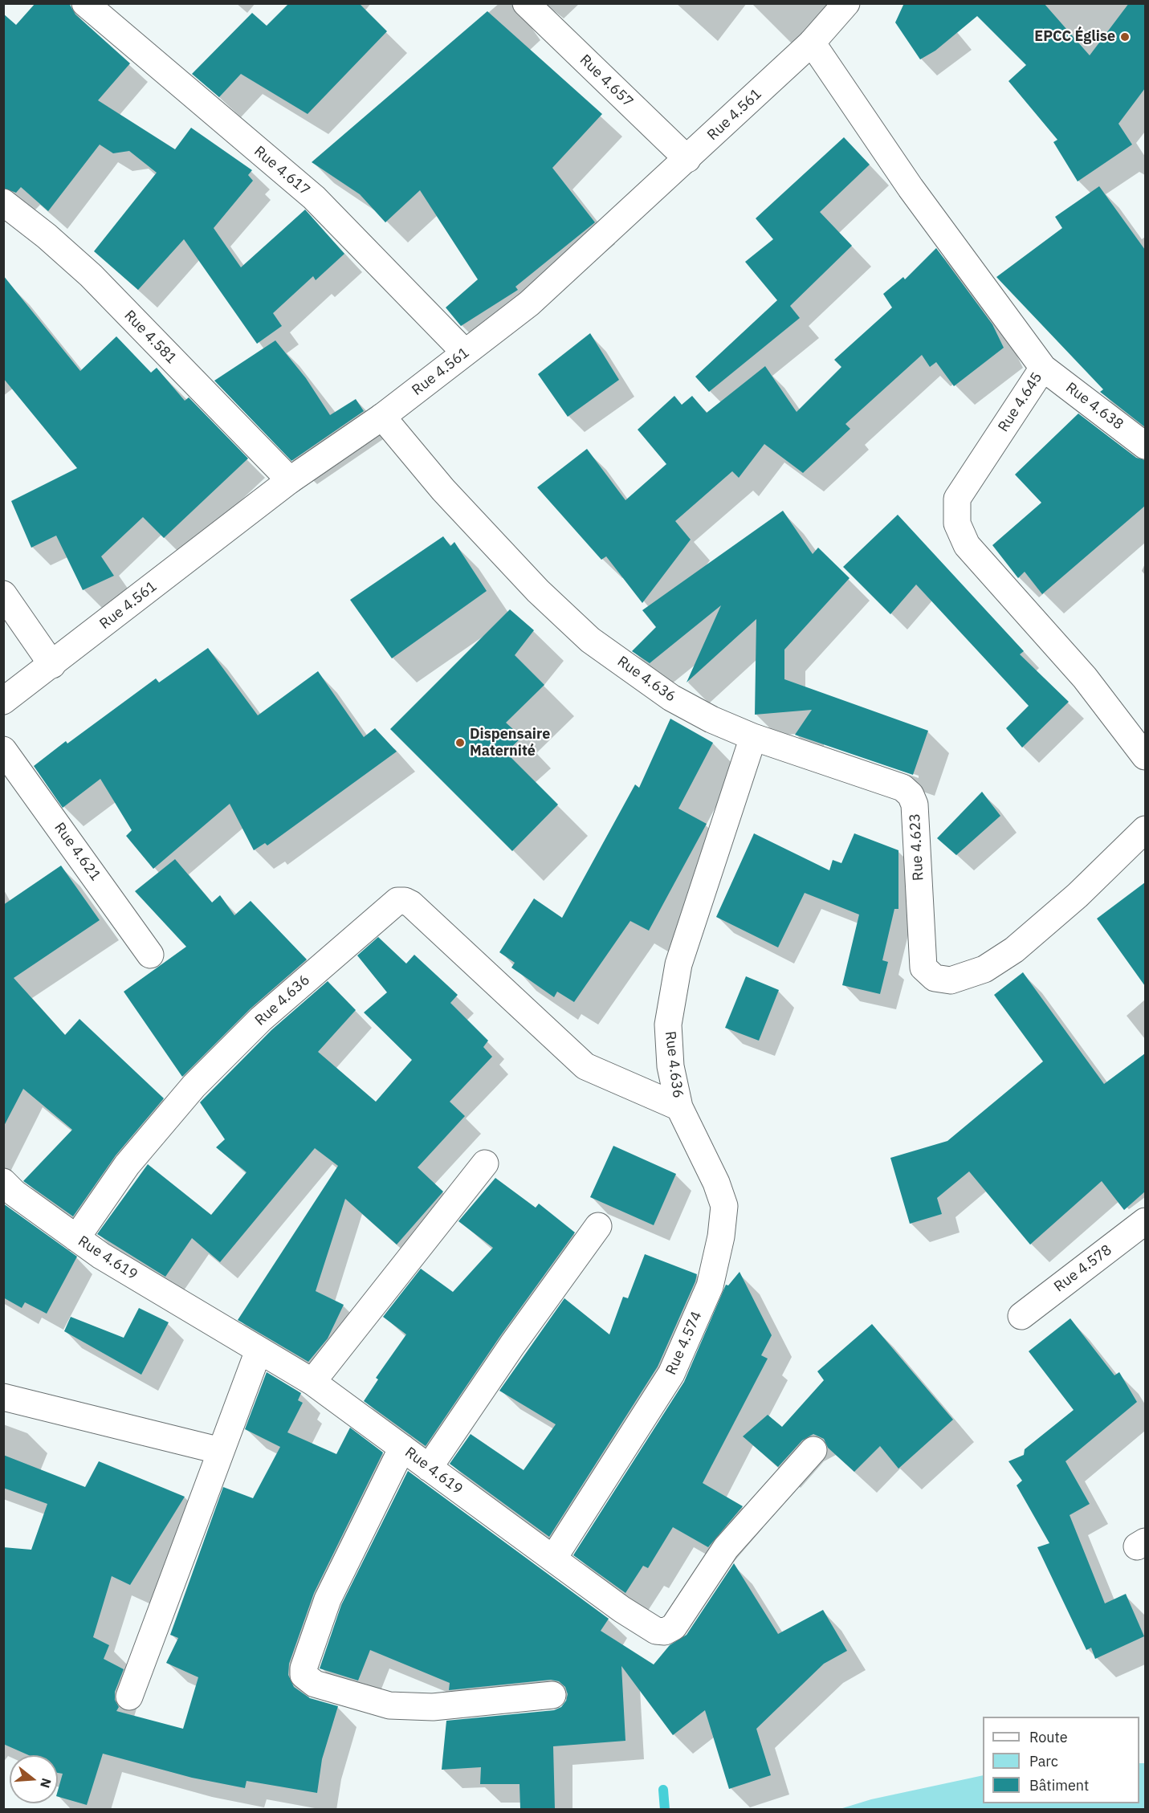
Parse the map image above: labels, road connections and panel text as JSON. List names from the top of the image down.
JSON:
{
  "streets": {
    "street": [
      "Rue 4.657",
      "Rue 4.561",
      "Rue 4.617",
      "Rue 4.581",
      "Rue 4.645",
      "Rue 4.638",
      "Rue 4.636",
      "Rue 4.623",
      "Rue 4.621",
      "Rue 4.619",
      "Rue 4.578",
      "Rue 4.574"
    ]
  },
  "crossings": [
    ["Rue 4.657", "Rue 4.561"],
    ["Rue 4.561", "Rue 4.617"],
    ["Rue 4.561", "Rue 4.581"],
    ["Rue 4.561", "Rue 4.645"],
    ["Rue 4.561", "Rue 4.636"],
    ["Rue 4.645", "Rue 4.638"],
    ["Rue 4.636", "Rue 4.623"],
    ["Rue 4.636", "Rue 4.619"],
    ["Rue 4.636", "Rue 4.574"],
    ["Rue 4.619", "Rue 4.574"]
  ],
  "places": ["EPCC Église", "Dispensaire Maternité"],
  "legend": ["Route", "Parc", "Bâtiment"],
  "north": "right"
}
